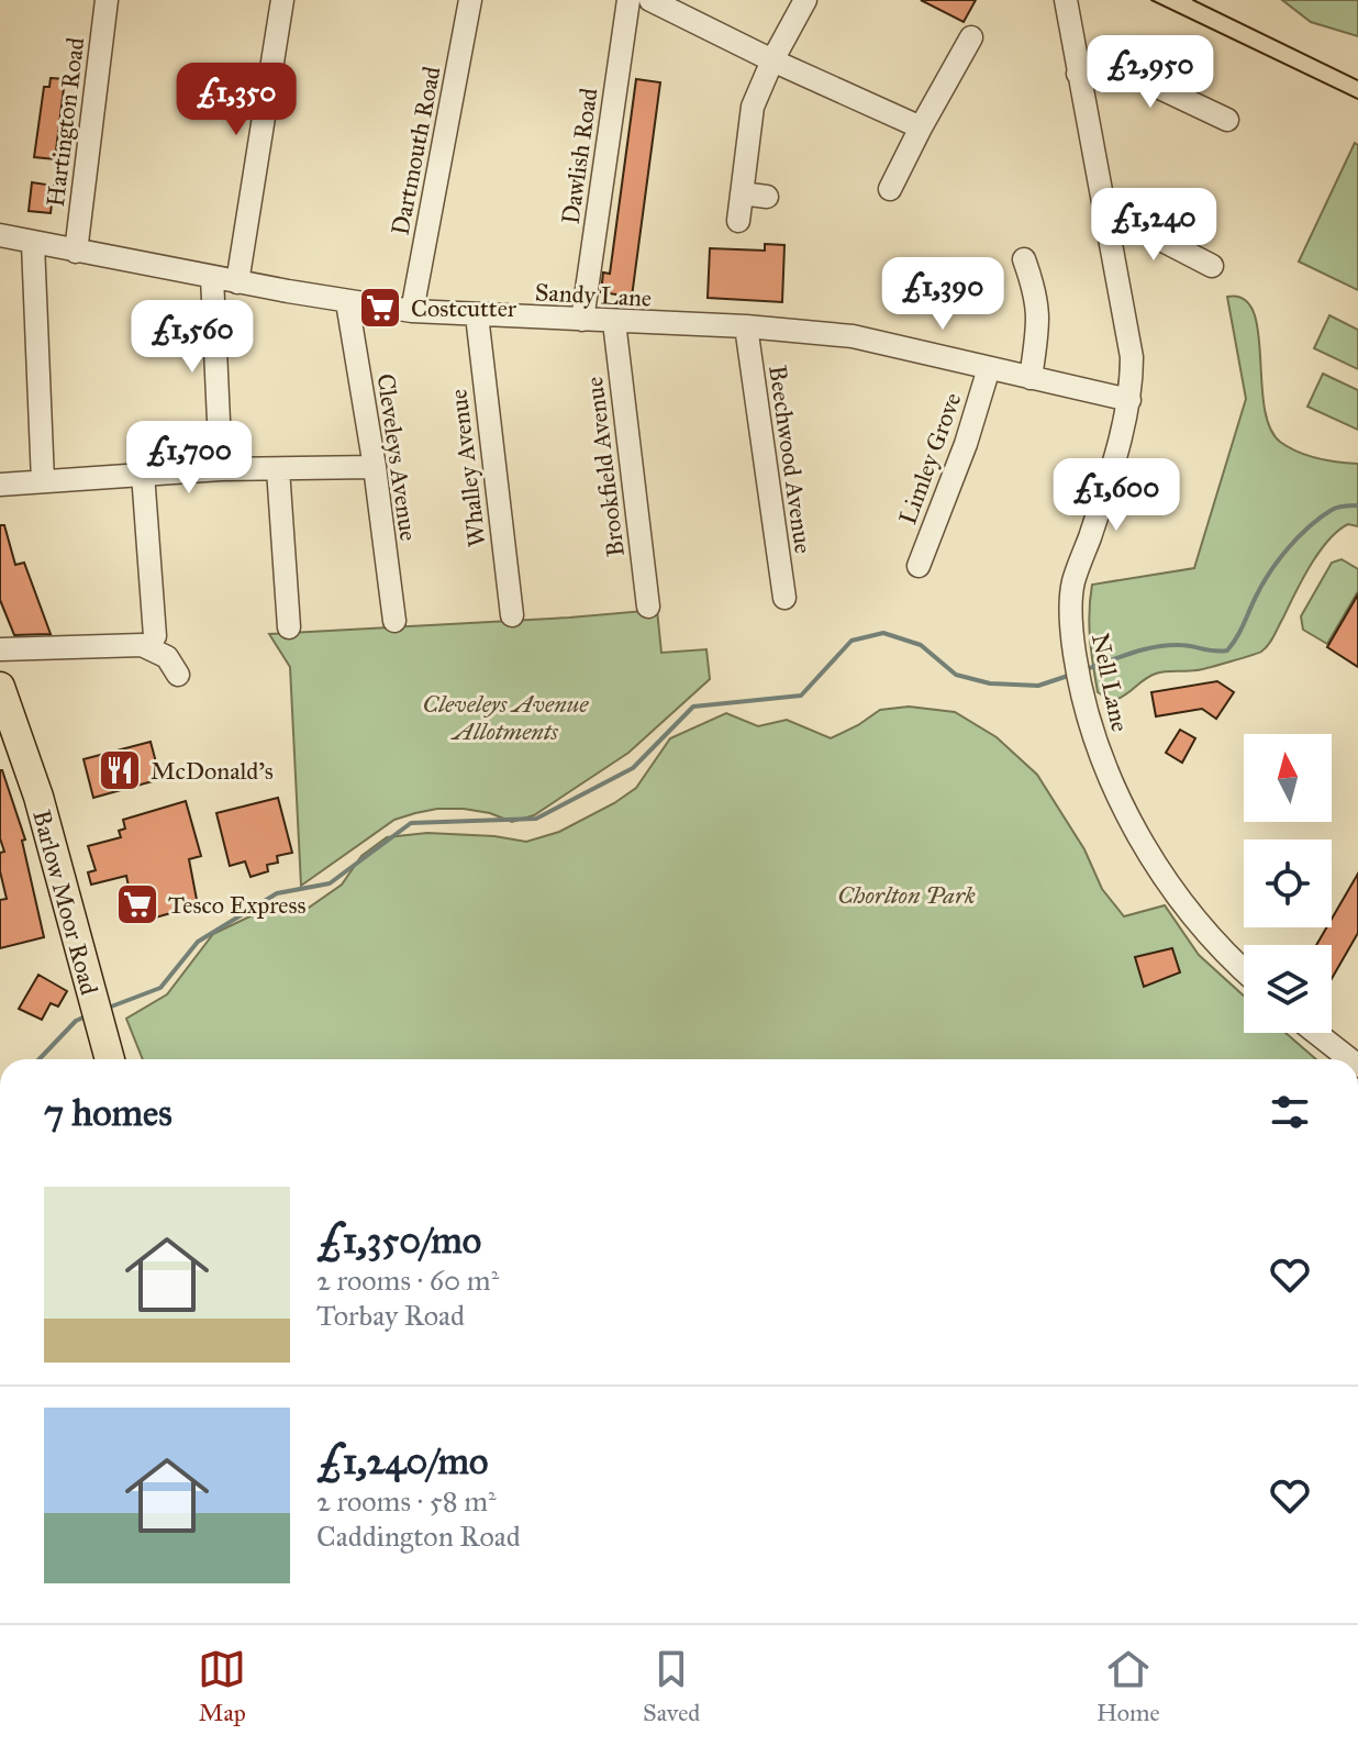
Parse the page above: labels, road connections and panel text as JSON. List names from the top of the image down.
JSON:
{
  "streets": {
    "main road": ["Barlow Moor Road"],
    "street": [
      "Hartington Road",
      "Dartmouth Road",
      "Dawlish Road",
      "Sandy Lane",
      "Cleveleys Avenue",
      "Limley Grove",
      "Beechwood Avenue",
      "Brookfield Avenue",
      "Whalley Avenue",
      "Nell Lane"
    ]
  },
  "crossings": [
    ["Hartington Road", "Sandy Lane"],
    ["Dartmouth Road", "Sandy Lane"],
    ["Dawlish Road", "Sandy Lane"],
    ["Sandy Lane", "Cleveleys Avenue"],
    ["Sandy Lane", "Limley Grove"],
    ["Sandy Lane", "Beechwood Avenue"],
    ["Sandy Lane", "Brookfield Avenue"],
    ["Sandy Lane", "Whalley Avenue"],
    ["Sandy Lane", "Nell Lane"]
  ],
  "parks": ["Cleveleys Avenue Allotments", "Chorlton Park"],
  "places": {
    "supermarket": ["Costcutter", "Tesco Express"],
    "restaurant": ["McDonald's"]
  },
  "north": "top",
  "page": {
    "price": [
      "£2,950",
      "£1,350",
      "£1,240",
      "£1,390",
      "£1,560",
      "£1,700",
      "£1,600"
    ],
    "heading": "7 homes",
    "list": [
      {
        "name": "£1,350/mo",
        "note": "2 rooms · 60 m² · Torbay Road"
      },
      {
        "name": "£1,240/mo",
        "note": "2 rooms · 58 m² · Caddington Road"
      }
    ],
    "tabs": ["Map", "Saved", "Home"]
  }
}
